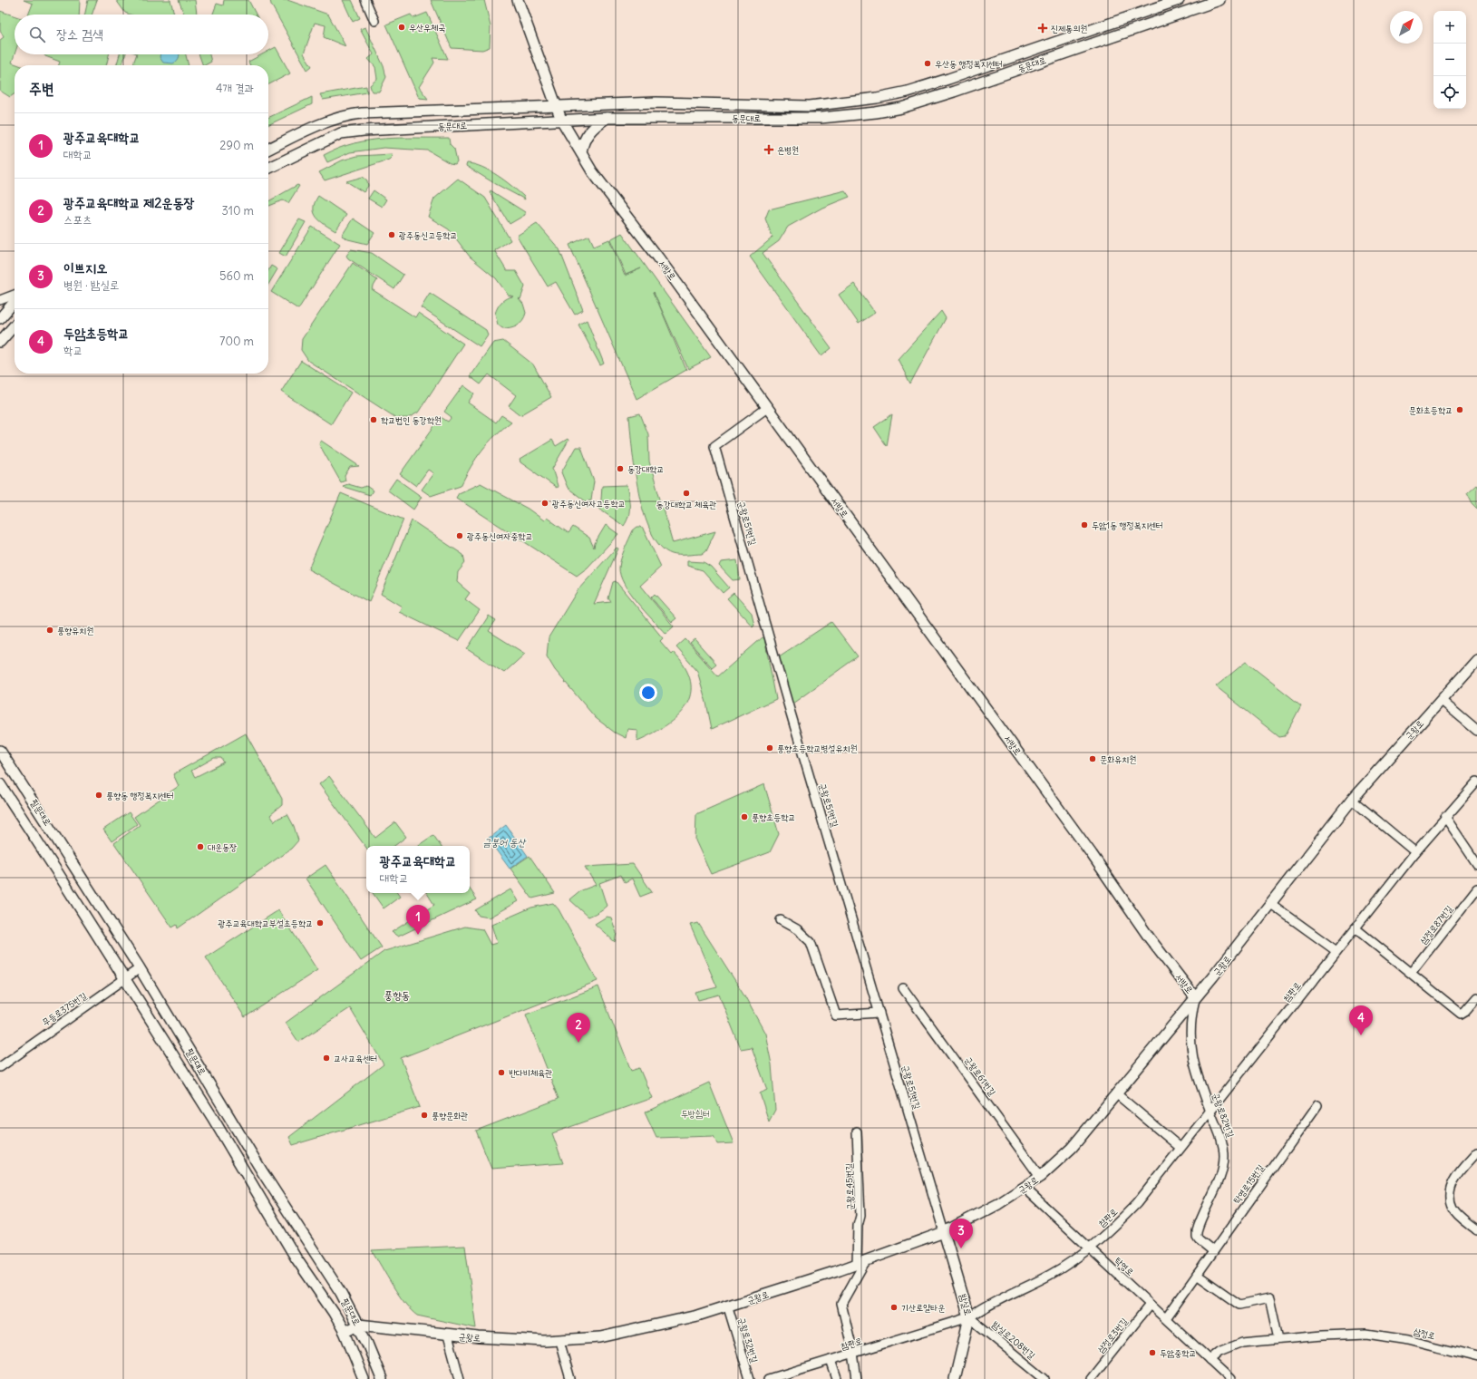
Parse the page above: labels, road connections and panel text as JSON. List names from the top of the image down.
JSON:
{
  "streets": {
    "main road": [
      "동문대로",
      "서방로",
      "군왕로",
      "필문대로",
      "밤실로"
    ],
    "street": [
      "군왕로51번길",
      "삼정로87번길",
      "참판로",
      "무등로375번길",
      "군왕로61번길",
      "군왕로82번길",
      "탁영로15번길",
      "군왕로45번길",
      "탁영로",
      "삼정로",
      "삼정로3번길",
      "군왕로32번길",
      "밤실로208번길"
    ]
  },
  "crossings": [
    ["동문대로", "서방로"],
    ["서방로", "군왕로51번길"],
    ["서방로", "군왕로"],
    ["서방로", "군왕로82번길"],
    ["군왕로51번길", "군왕로"],
    ["군왕로51번길", "밤실로"],
    ["군왕로", "필문대로"],
    ["군왕로", "군왕로61번길"],
    ["군왕로", "군왕로82번길"],
    ["군왕로", "군왕로45번길"],
    ["군왕로", "탁영로"],
    ["군왕로", "밤실로"],
    ["군왕로", "군왕로32번길"],
    ["필문대로", "무등로375번길"],
    ["참판로", "군왕로82번길"],
    ["참판로", "탁영로"],
    ["참판로", "밤실로"],
    ["참판로", "밤실로208번길"],
    ["군왕로82번길", "탁영로15번길"],
    ["탁영로15번길", "탁영로"],
    ["탁영로", "삼정로3번길"],
    ["밤실로", "밤실로208번길"]
  ],
  "districts": ["풍향동"],
  "water": ["금붕어 동산"],
  "parks": ["두방쉼터"],
  "places": {
    "other": [
      "우산우체국",
      "우산동 행정복지센터",
      "광주동신고등학교",
      "문화초등학교",
      "학교법인 동강학원",
      "동강대학교",
      "동강대학교 체육관",
      "광주동신여자고등학교",
      "두암1동 행정복지센터",
      "광주동신여자중학교",
      "풍향유치원",
      "풍향초등학교병설유치원",
      "문화유치원",
      "풍향동 행정복지센터",
      "풍향초등학교",
      "대운동장",
      "광주교육대학교부설초등학교",
      "교사교육센터",
      "반다비체육관",
      "풍향문화관",
      "기산로얄타운",
      "두암중학교"
    ],
    "health": ["진제통의원", "은병원"]
  },
  "north": "top right",
  "page": {
    "map_buttons": ["+", "−"],
    "search": "장소 검색",
    "heading": ["주변", "4개 결과"],
    "list": [
      {
        "mark": "1",
        "name": "광주교육대학교",
        "note": "대학교",
        "value": "290 m"
      },
      {
        "mark": "2",
        "name": "광주교육대학교 제2운동장",
        "note": "스포츠",
        "value": "310 m"
      },
      {
        "mark": "3",
        "name": "이쁘지오",
        "note": "병원 · 밤실로",
        "value": "560 m"
      },
      {
        "mark": "4",
        "name": "두암초등학교",
        "note": "학교",
        "value": "700 m"
      }
    ],
    "popup": ["광주교육대학교", "대학교"],
    "pins": [
      "1",
      "4",
      "2",
      "3"
    ]
  }
}
